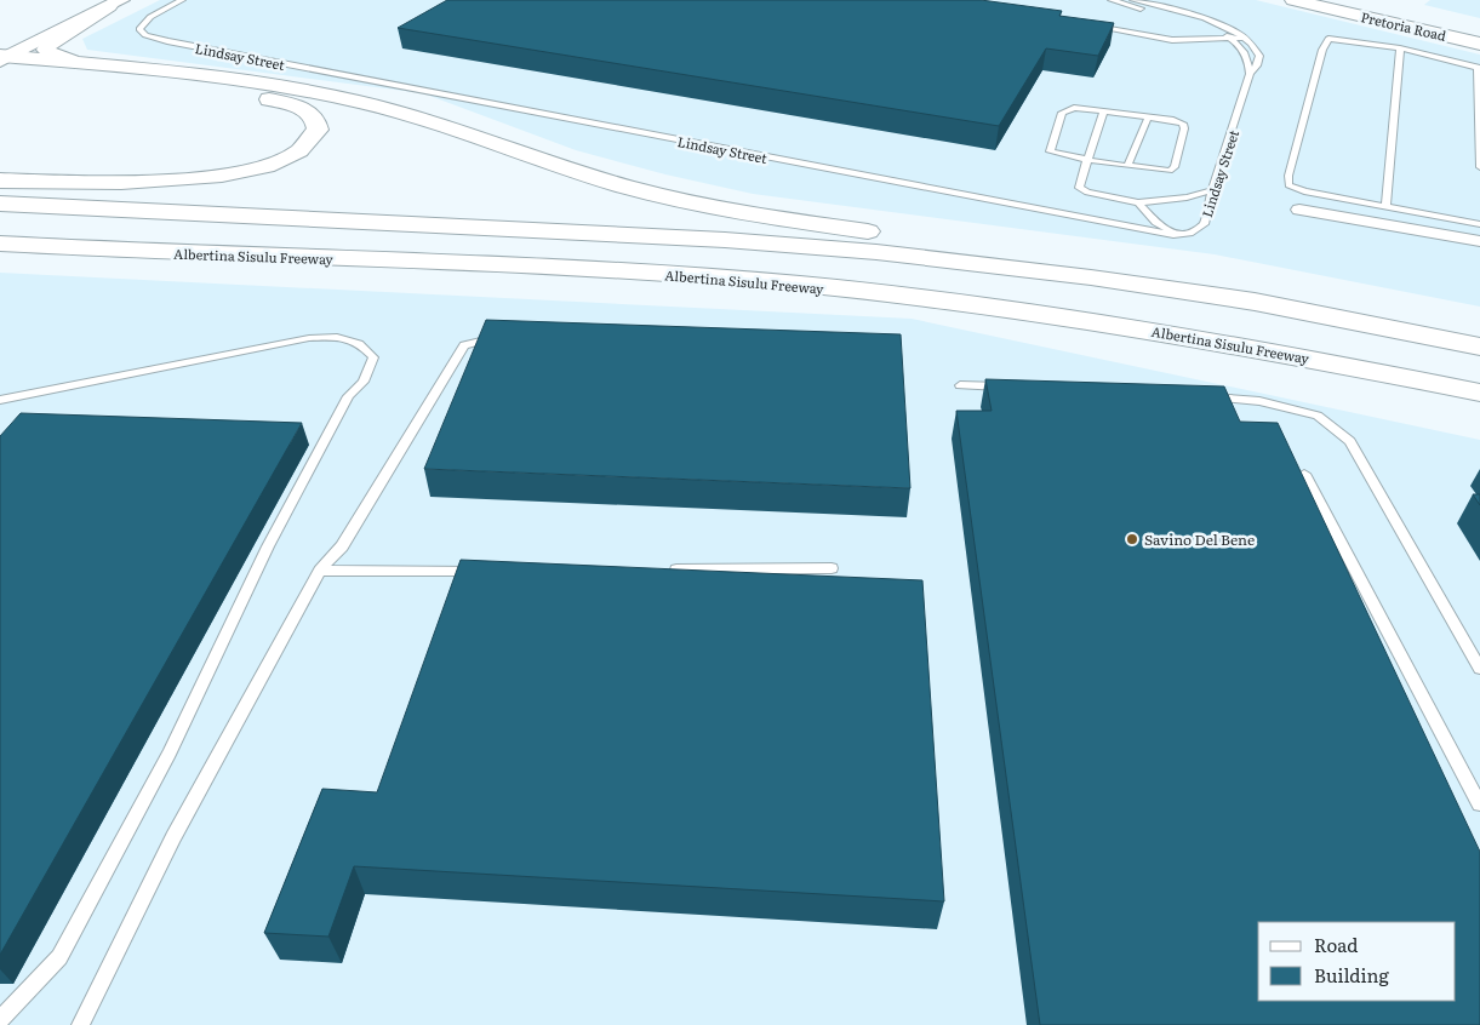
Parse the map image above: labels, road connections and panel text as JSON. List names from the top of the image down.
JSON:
{
  "streets": {
    "main road": ["Pretoria Road", "Albertina Sisulu Freeway"],
    "lane": ["Lindsay Street"]
  },
  "places": ["Savino Del Bene"],
  "legend": ["Road", "Building"]
}
